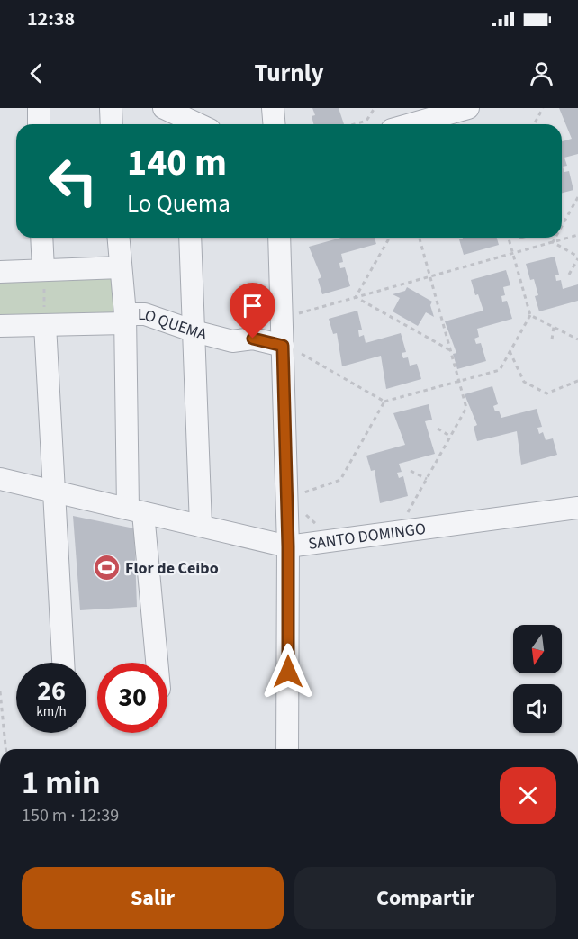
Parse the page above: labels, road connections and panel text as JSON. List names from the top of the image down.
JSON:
{
  "streets": {
    "street": ["LO QUEMA", "SANTO DOMINGO"]
  },
  "places": {
    "sports": ["Flor de Ceibo"]
  },
  "north": "bottom",
  "page": {
    "status": "12:38",
    "header": "Turnly",
    "turn": ["140 m", "Lo Quema"],
    "speed": "26 km/h",
    "limit": "30",
    "heading": ["1 min", "150 m · 12:39"],
    "buttons": ["Salir", "Compartir"]
  }
}
